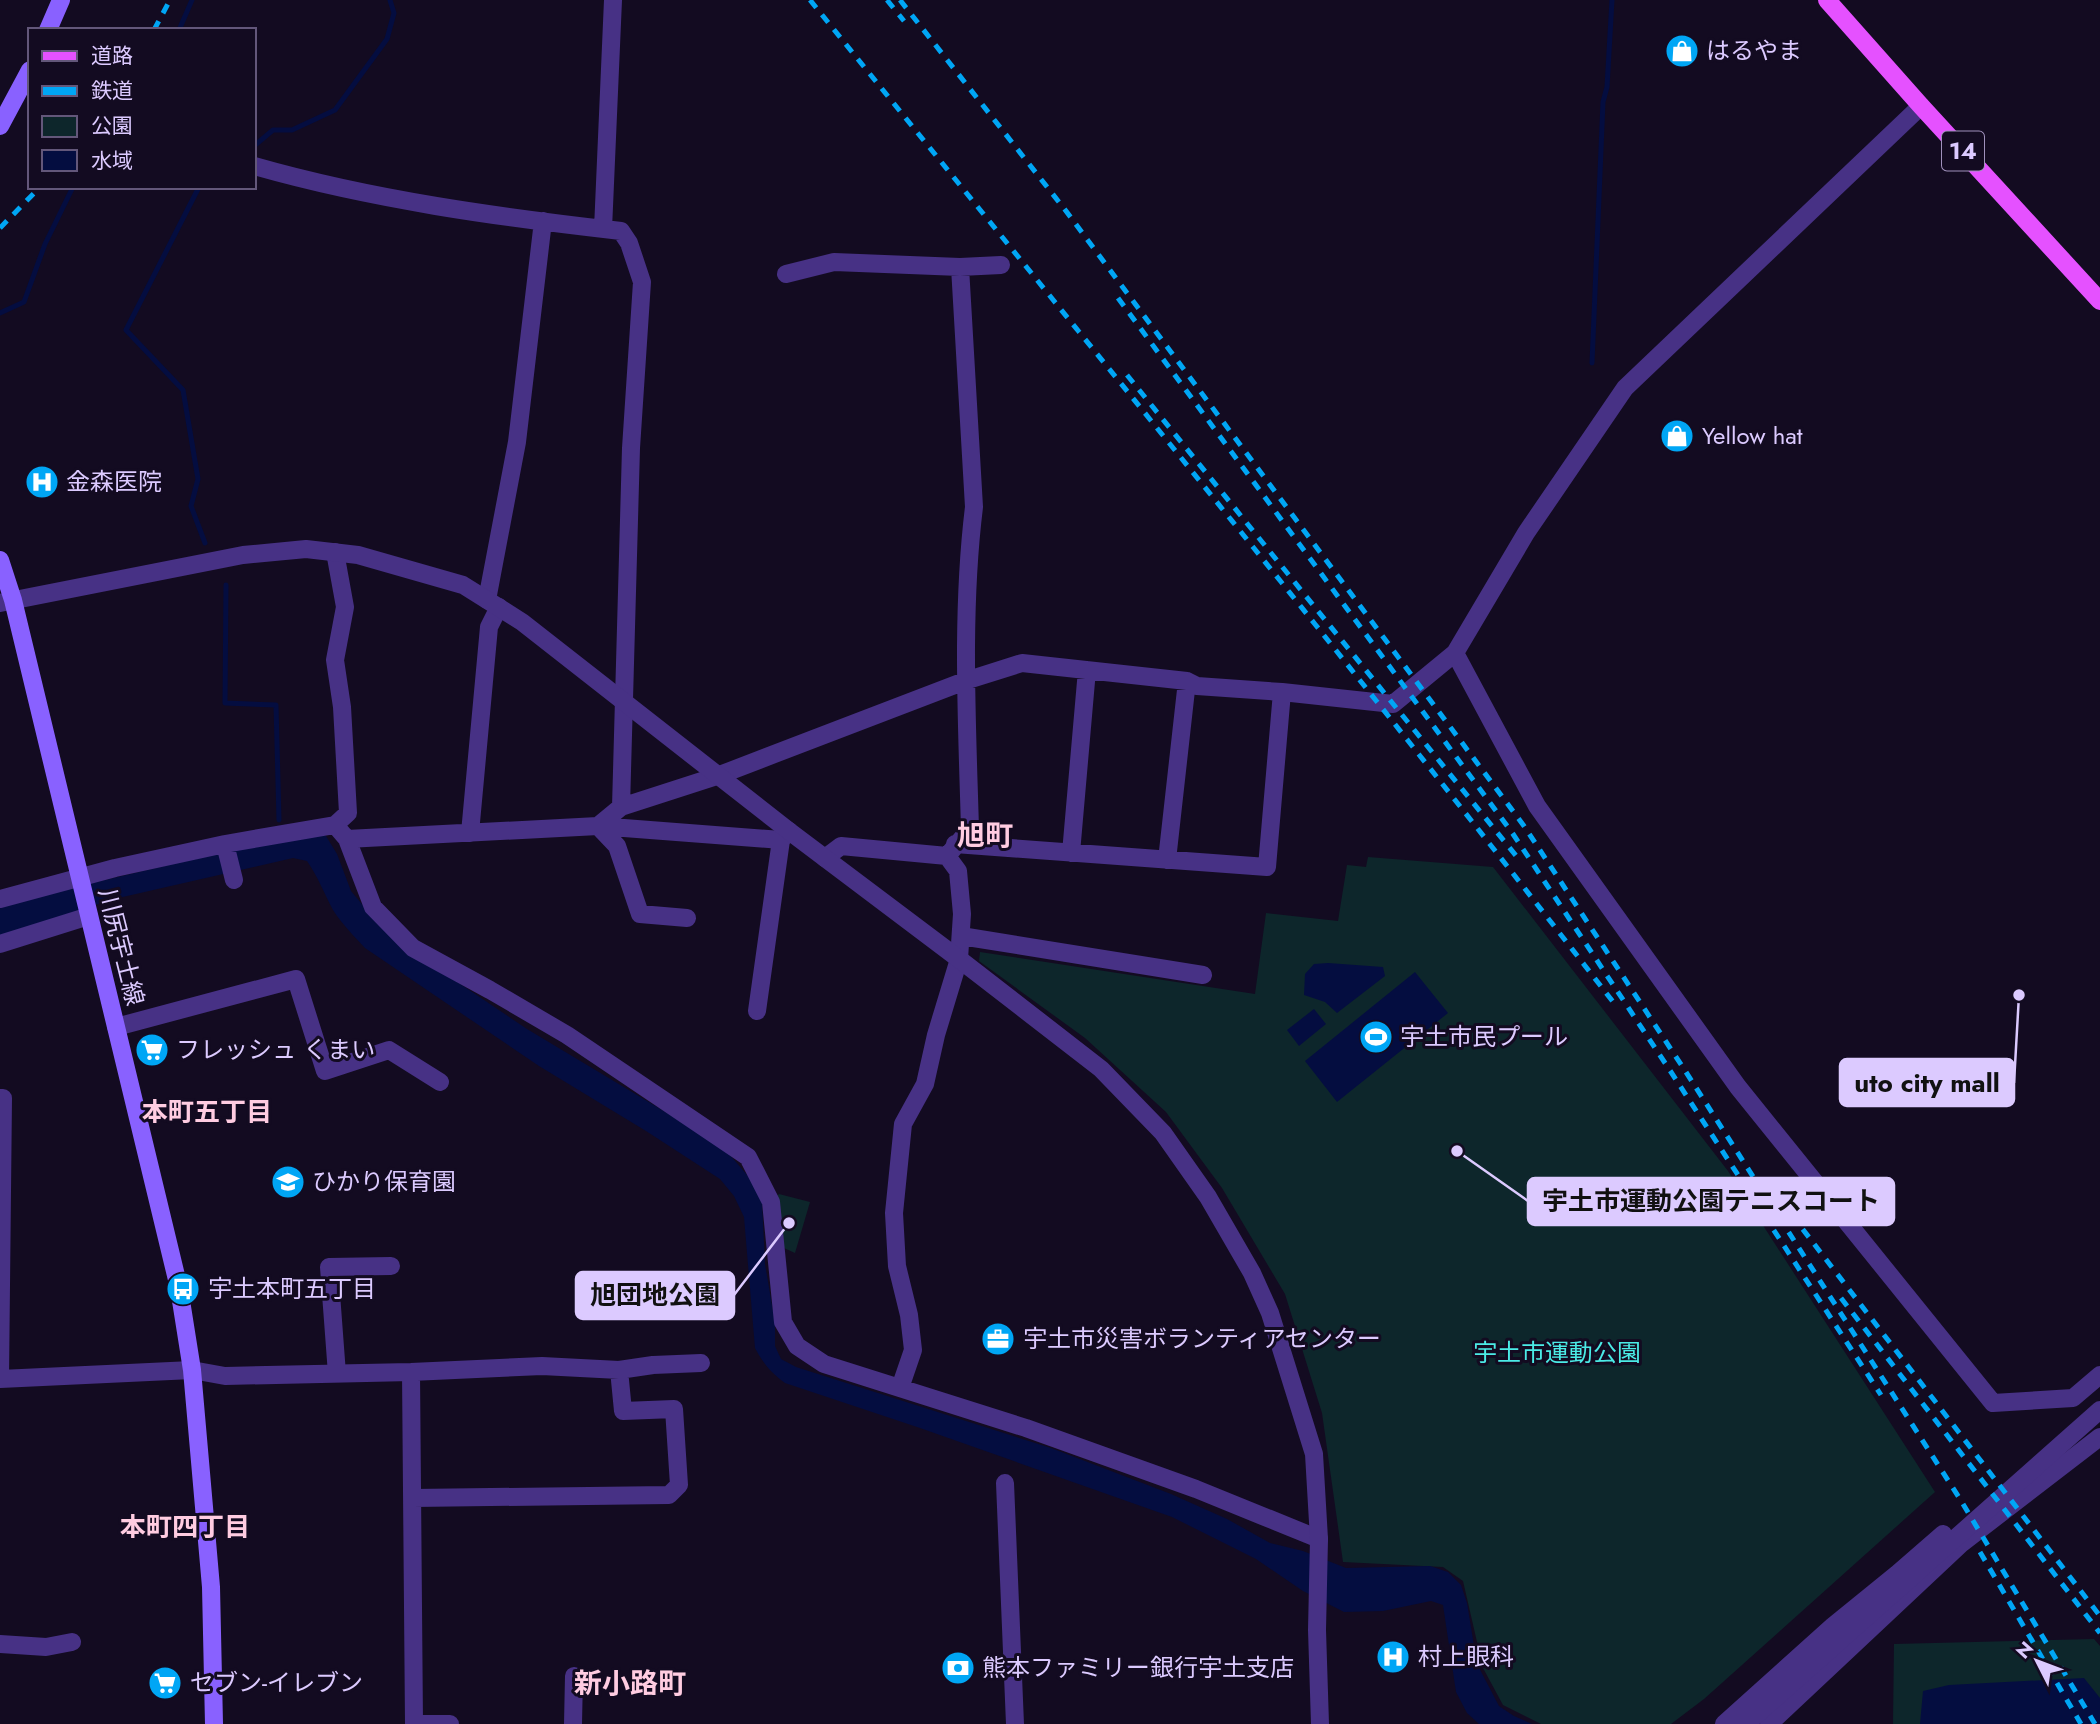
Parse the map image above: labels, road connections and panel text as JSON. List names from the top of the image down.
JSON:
{
  "streets": {
    "main road": ["14", "川尻宇土線"]
  },
  "districts": [
    "旭町",
    "本町五丁目",
    "本町四丁目",
    "新小路町"
  ],
  "parks": ["宇土市運動公園"],
  "places": {
    "shop": ["はるやま", "Yellow hat"],
    "hospital": ["金森医院", "村上眼科"],
    "other": ["uto city mall", "宇土市運動公園テニスコート", "旭団地公園"],
    "sports": ["宇土市民プール"],
    "supermarket": ["フレッシュ くまい", "セブン-イレブン"],
    "school or university": ["ひかり保育園"],
    "bus stop": ["宇土本町五丁目"],
    "office": ["宇土市災害ボランティアセンター"],
    "bank": ["熊本ファミリー銀行宇土支店"]
  },
  "legend": [
    "道路",
    "鉄道",
    "公園",
    "水域"
  ],
  "north": "top left"
}
